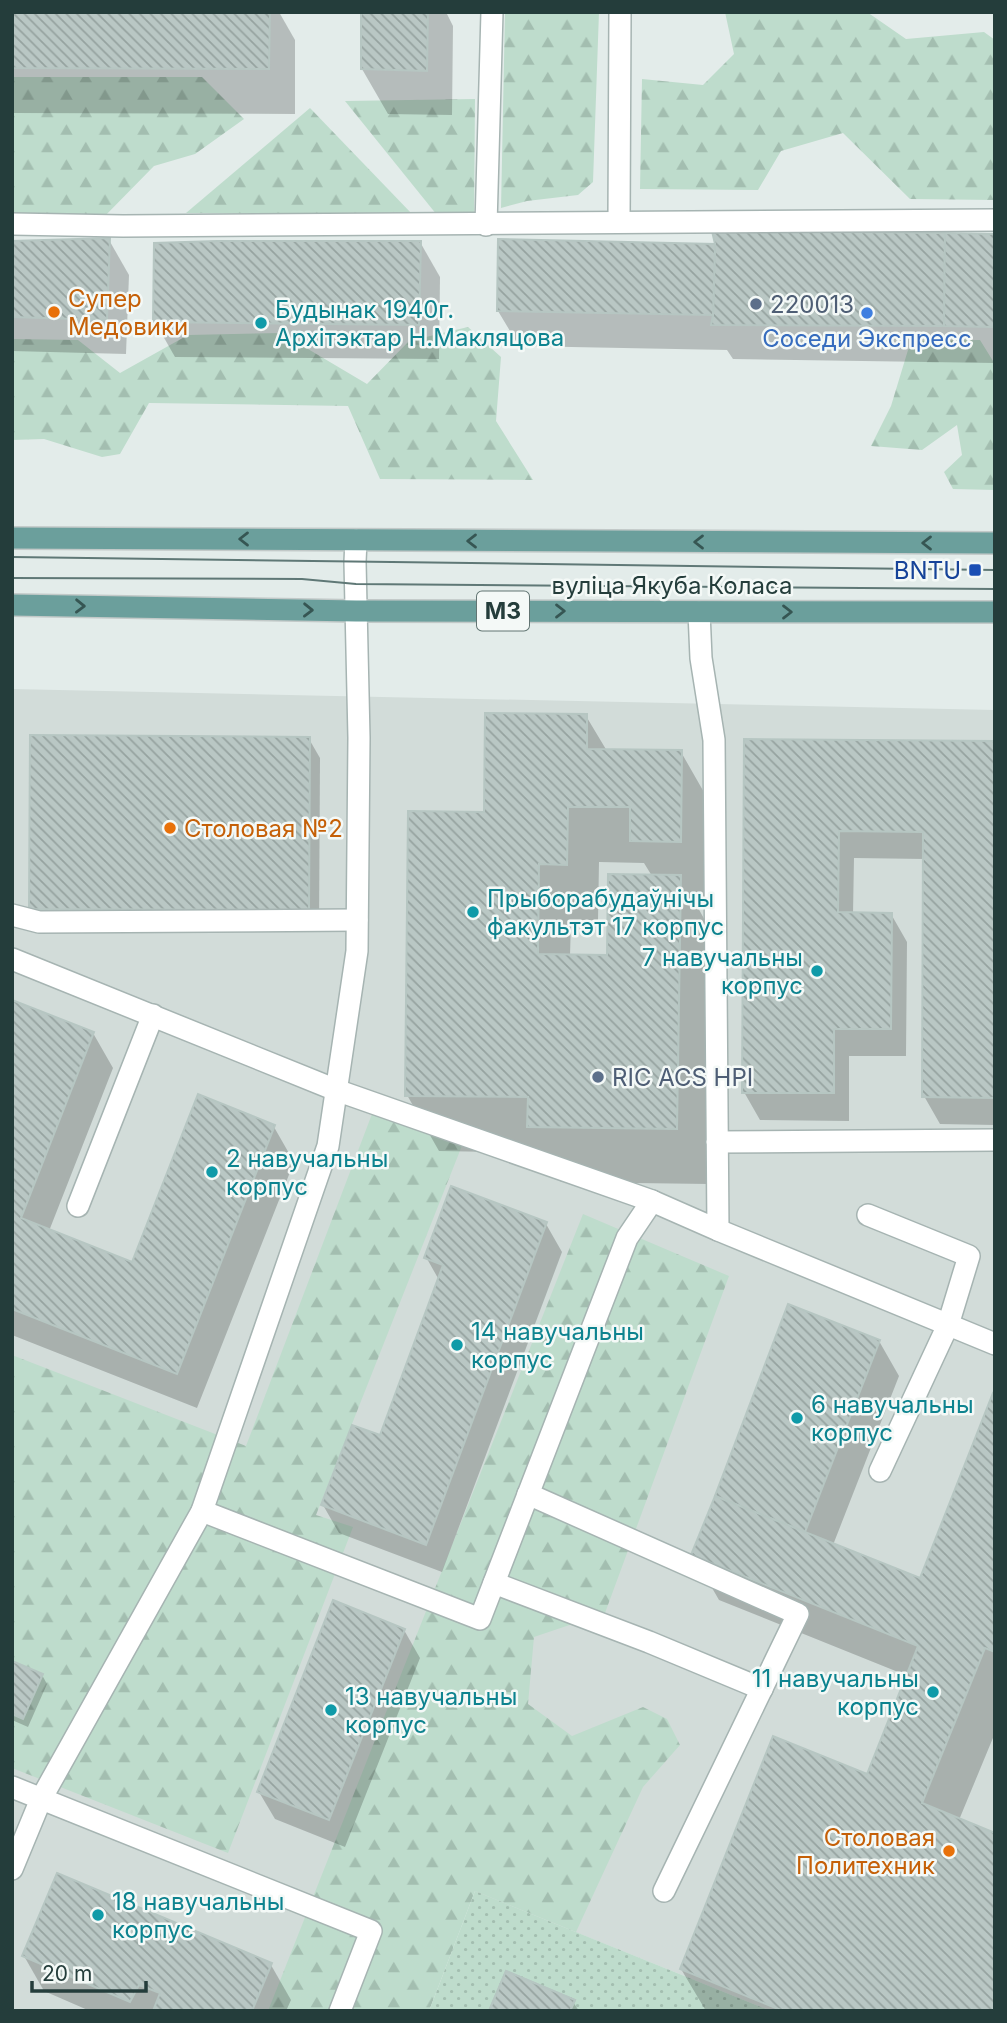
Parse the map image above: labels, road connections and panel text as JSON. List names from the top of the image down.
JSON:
{
  "streets": {
    "main road": ["вуліца Якуба Коласа", "М3"]
  },
  "places": {
    "other": [
      "220013",
      "Супер Медовики",
      "Соседи Экспресс",
      "Будынак 1940г. Архітэктар Н.Макляцова",
      "Столовая №2",
      "Прыборабудаўнічы факультэт 17 корпус",
      "7 навучальны корпус",
      "RIC ACS HPI",
      "2 навучальны корпус",
      "14 навучальны корпус",
      "6 навучальны корпус",
      "11 навучальны корпус",
      "13 навучальны корпус",
      "Столовая Политехник",
      "18 навучальны корпус"
    ],
    "transit": ["BNTU"]
  },
  "scale_bar": "20 m"
}
